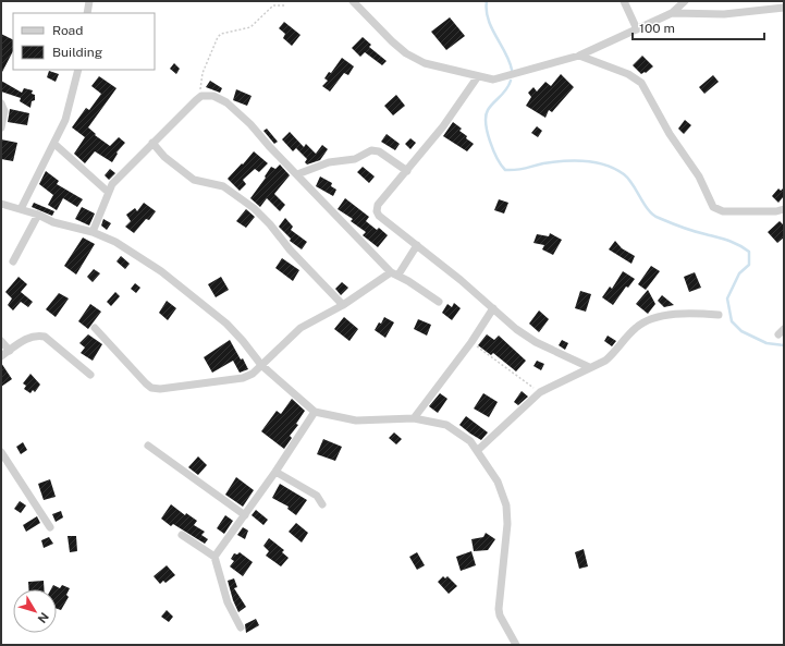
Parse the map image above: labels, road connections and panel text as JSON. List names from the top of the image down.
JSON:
{
  "legend": ["Road", "Building"],
  "scale_bar": "100 m",
  "north": "bottom right"
}
